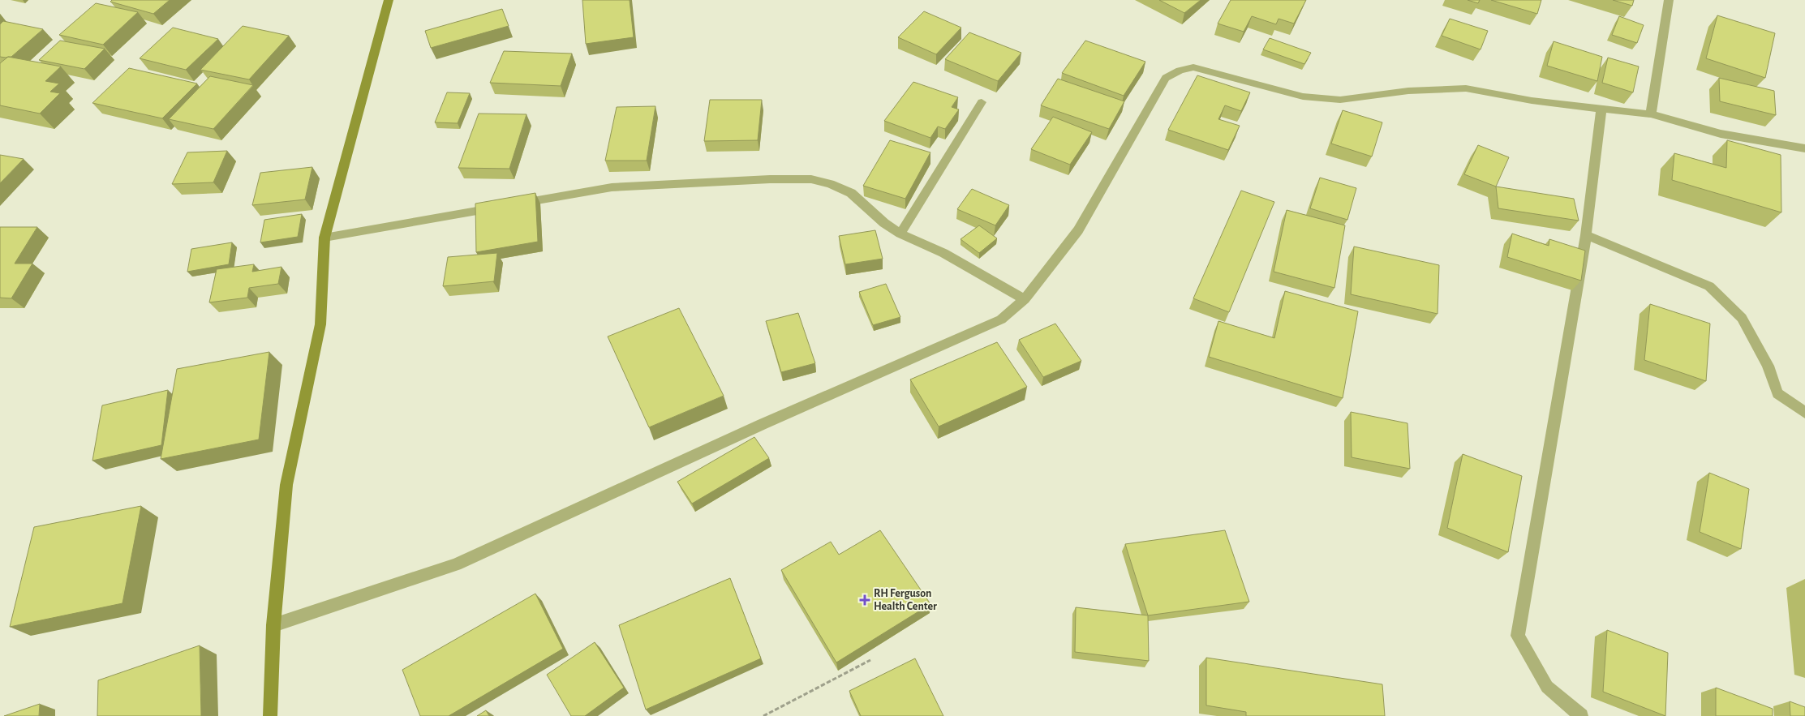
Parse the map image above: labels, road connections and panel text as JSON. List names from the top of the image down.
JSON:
{
  "places": {
    "health": ["RH Ferguson Health Center"]
  }
}
